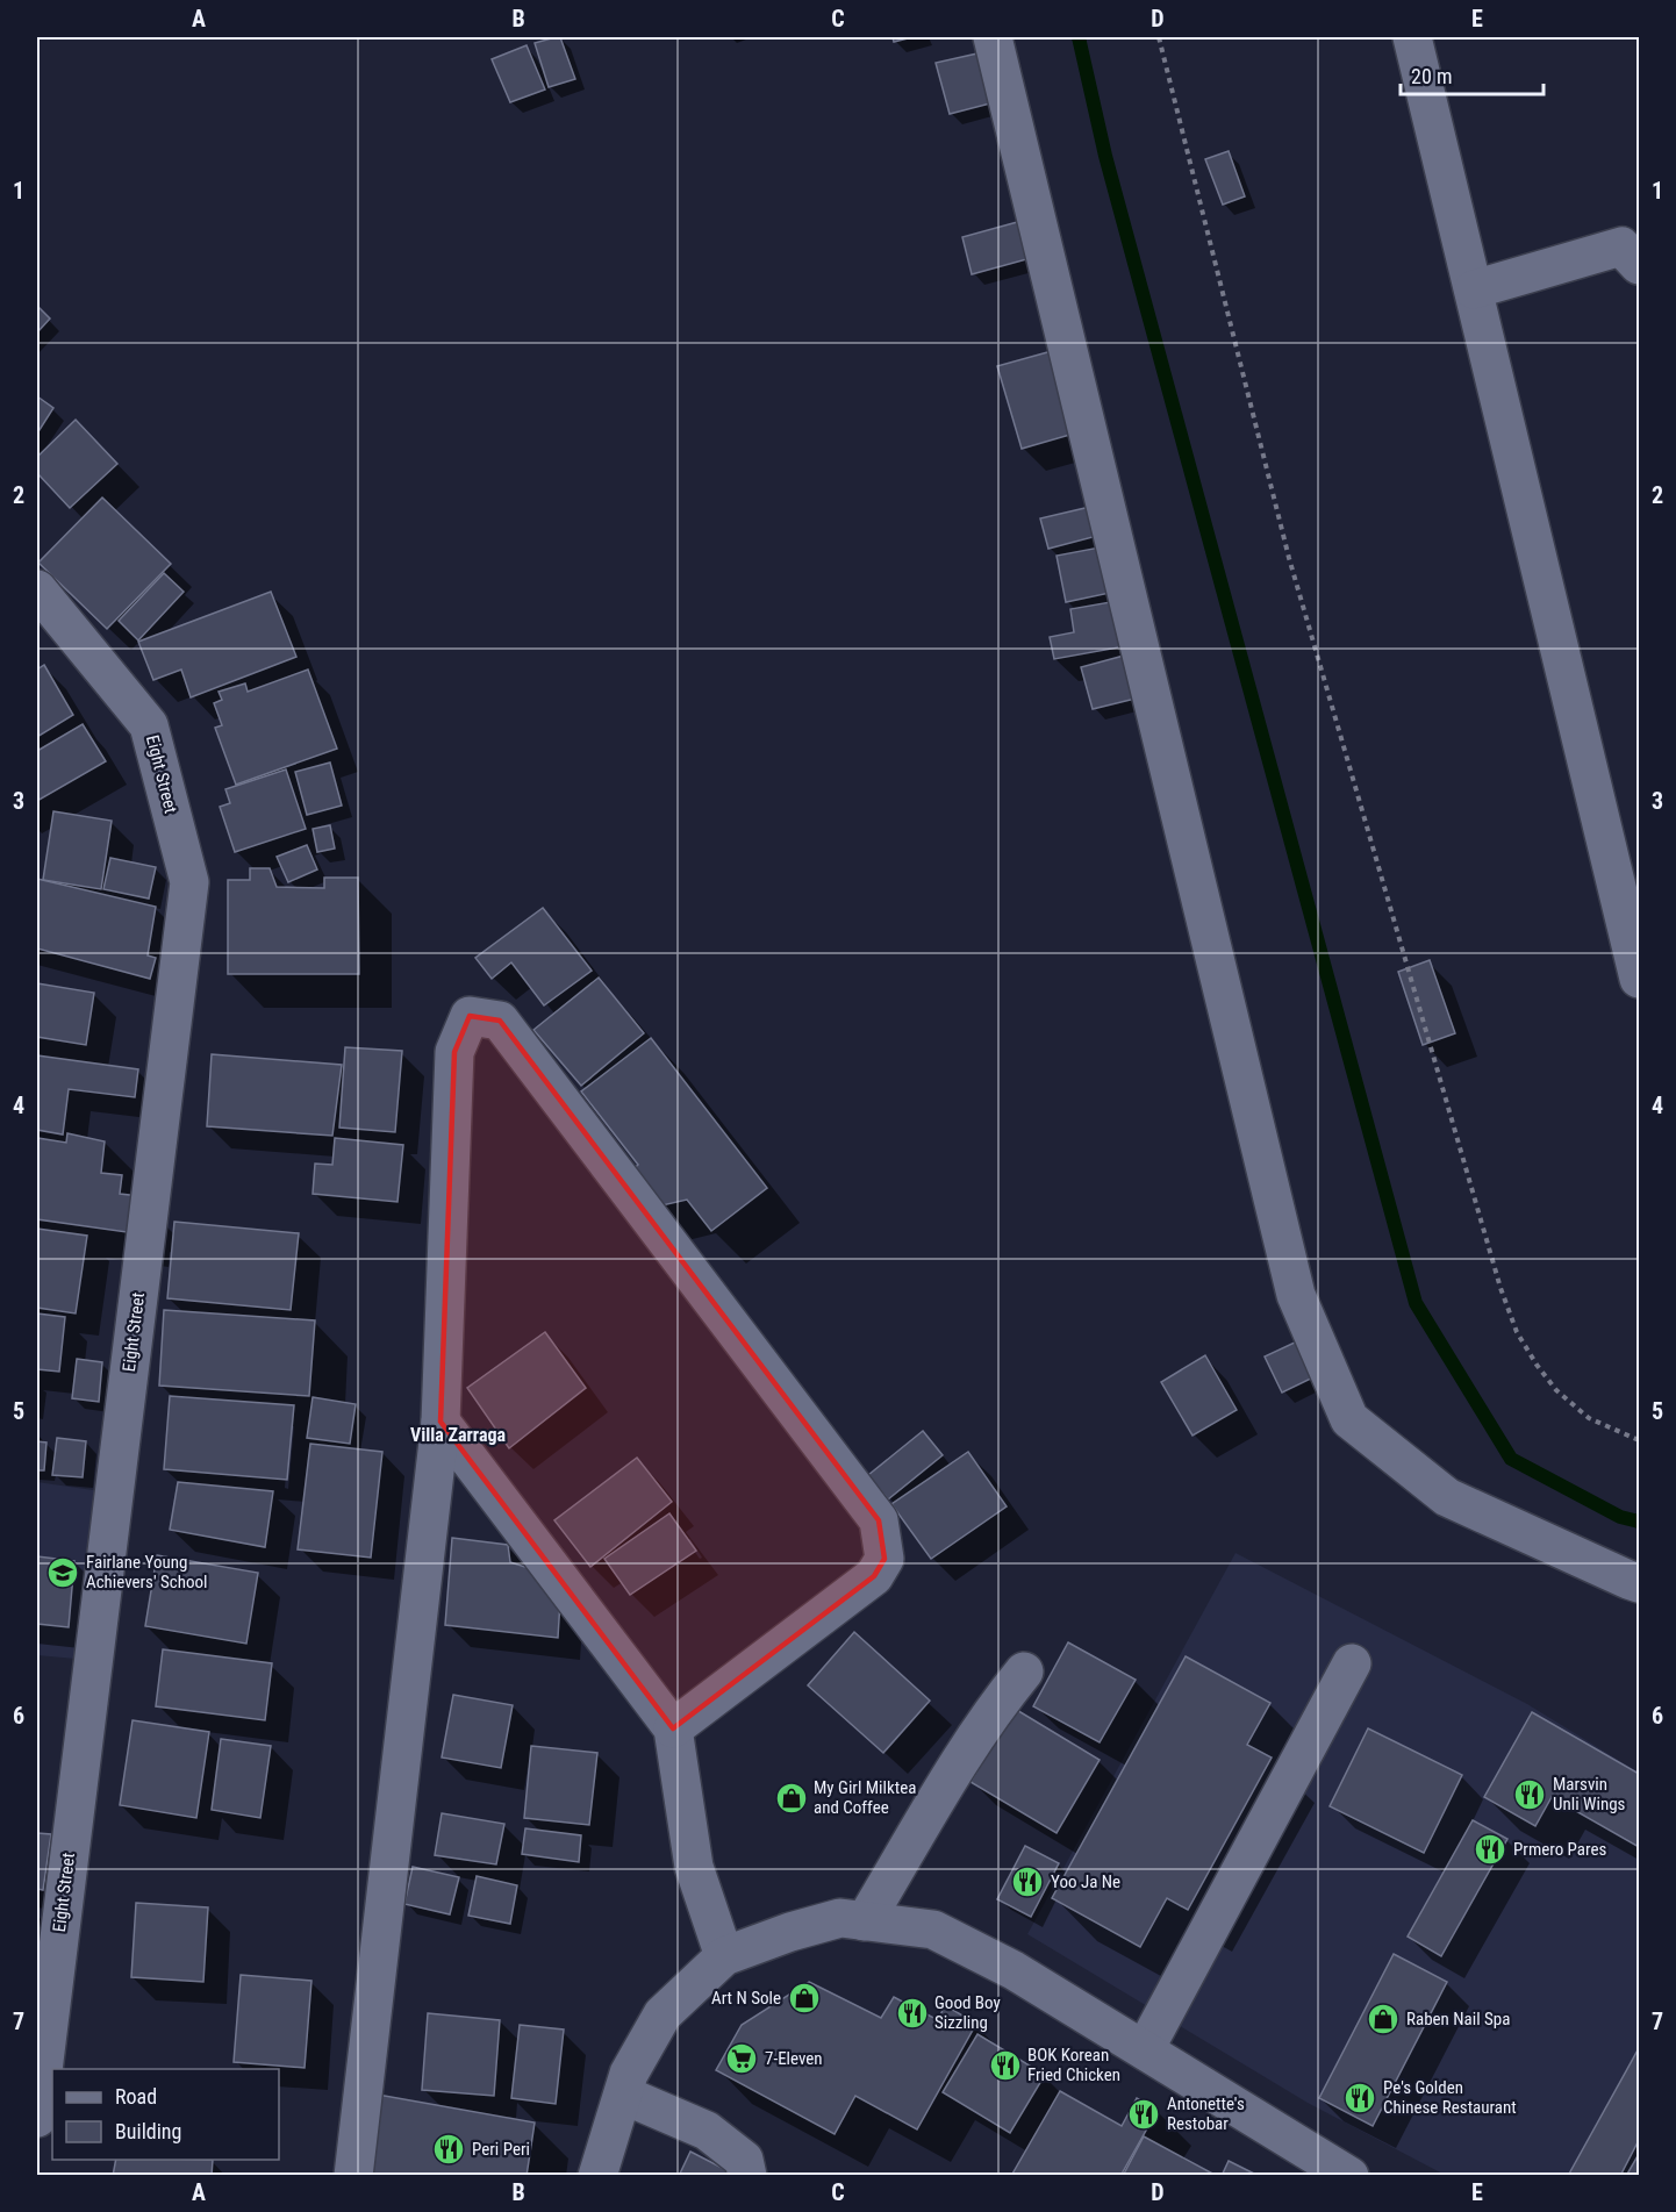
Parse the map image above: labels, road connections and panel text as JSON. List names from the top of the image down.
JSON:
{
  "streets": {
    "street": ["Eight Street"]
  },
  "districts": ["Villa Zarraga"],
  "places": {
    "school or university": ["Fairlane Young Achievers' School"],
    "restaurant": [
      "Marsvin Unli Wings",
      "Prmero Pares",
      "Yoo Ja Ne",
      "Good Boy Sizzling",
      "BOK Korean Fried Chicken",
      "Pe's Golden Chinese Restaurant",
      "Antonette's Restobar",
      "Peri Peri"
    ],
    "shop": ["My Girl Milktea and Coffee", "Art N Sole", "Raben Nail Spa"],
    "supermarket": ["7-Eleven"]
  },
  "legend": ["Road", "Building"],
  "scale_bar": "20 m",
  "grid": {
    "columns": [
      "A",
      "B",
      "C",
      "D",
      "E"
    ],
    "rows": [
      "1",
      "2",
      "3",
      "4",
      "5",
      "6",
      "7"
    ]
  }
}
